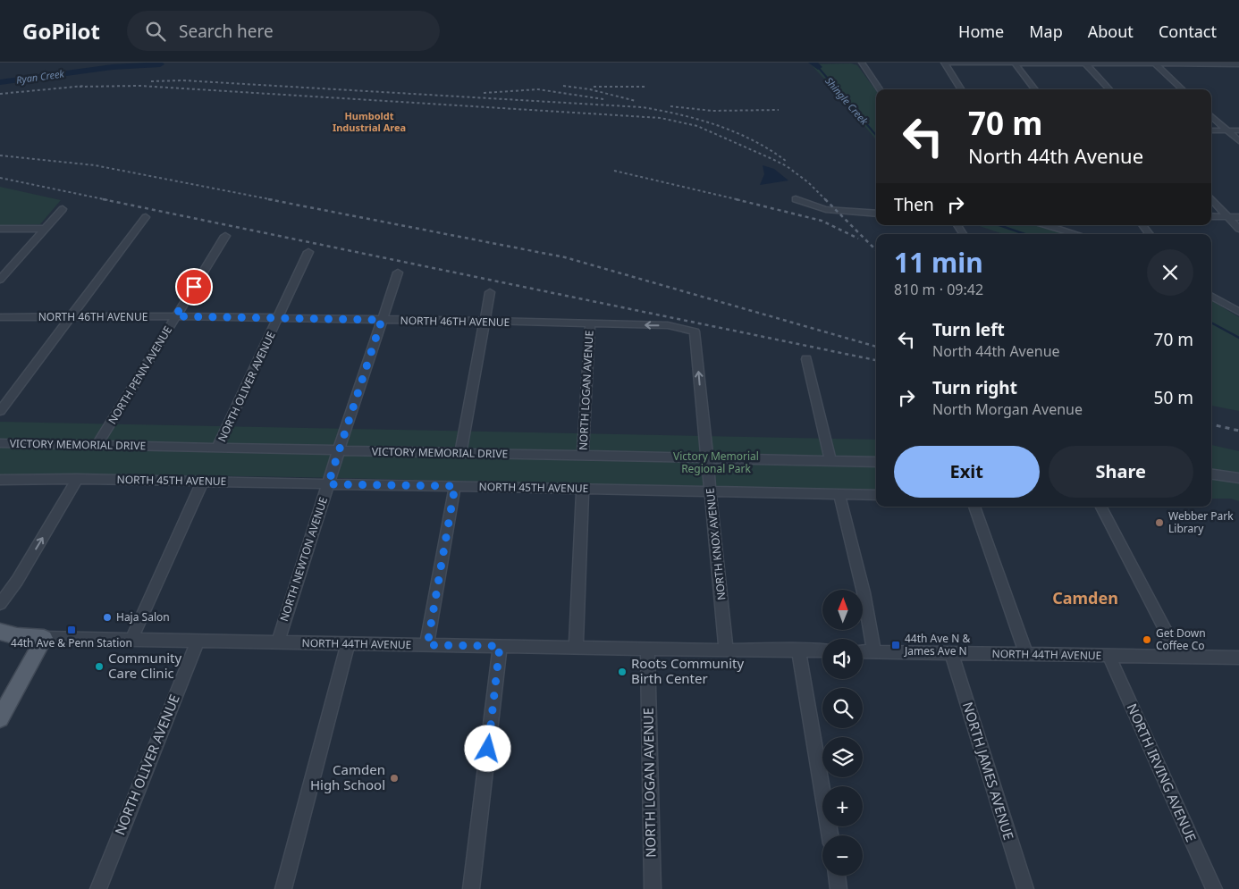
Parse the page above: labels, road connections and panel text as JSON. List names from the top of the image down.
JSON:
{
  "streets": {
    "street": [
      "NORTH 46TH AVENUE",
      "NORTH PENN AVENUE",
      "NORTH OLIVER AVENUE",
      "NORTH LOGAN AVENUE",
      "VICTORY MEMORIAL DRIVE",
      "NORTH 45TH AVENUE",
      "NORTH KNOX AVENUE",
      "NORTH NEWTON AVENUE",
      "NORTH 44TH AVENUE",
      "NORTH JAMES AVENUE",
      "NORTH IRVING AVENUE"
    ]
  },
  "crossings": [
    ["NORTH 46TH AVENUE", "NORTH PENN AVENUE"],
    ["NORTH 46TH AVENUE", "NORTH OLIVER AVENUE"],
    ["NORTH 46TH AVENUE", "NORTH LOGAN AVENUE"],
    ["NORTH 46TH AVENUE", "NORTH KNOX AVENUE"],
    ["NORTH 46TH AVENUE", "NORTH NEWTON AVENUE"],
    ["NORTH PENN AVENUE", "VICTORY MEMORIAL DRIVE"],
    ["NORTH OLIVER AVENUE", "VICTORY MEMORIAL DRIVE"],
    ["NORTH OLIVER AVENUE", "NORTH 44TH AVENUE"],
    ["NORTH LOGAN AVENUE", "VICTORY MEMORIAL DRIVE"],
    ["NORTH LOGAN AVENUE", "NORTH 44TH AVENUE"],
    ["VICTORY MEMORIAL DRIVE", "NORTH KNOX AVENUE"],
    ["VICTORY MEMORIAL DRIVE", "NORTH NEWTON AVENUE"],
    ["NORTH 45TH AVENUE", "NORTH KNOX AVENUE"],
    ["NORTH 45TH AVENUE", "NORTH NEWTON AVENUE"],
    ["NORTH KNOX AVENUE", "NORTH 44TH AVENUE"],
    ["NORTH NEWTON AVENUE", "NORTH 44TH AVENUE"],
    ["NORTH 44TH AVENUE", "NORTH JAMES AVENUE"],
    ["NORTH 44TH AVENUE", "NORTH IRVING AVENUE"]
  ],
  "one_way": ["NORTH KNOX AVENUE"],
  "districts": ["Humboldt Industrial Area", "Camden"],
  "water": ["Ryan Creek", "Shingle Creek"],
  "parks": ["Victory Memorial Regional Park"],
  "places": {
    "other": [
      "Webber Park Library",
      "Haja Salon",
      "Get Down Coffee Co",
      "Community Care Clinic",
      "Roots Community Birth Center",
      "Camden High School"
    ],
    "transit": ["44th Ave & Penn Station", "44th Ave N & James Ave N"]
  },
  "north": "top",
  "page": {
    "header": "GoPilot",
    "search": "Search here",
    "nav": [
      "Home",
      "Map",
      "About",
      "Contact"
    ],
    "turn": ["70 m", "North 44th Avenue"],
    "then": "Then",
    "heading": ["11 min", "810 m · 09:42"],
    "list": [
      {
        "name": "Turn left",
        "note": "North 44th Avenue",
        "value": "70 m"
      },
      {
        "name": "Turn right",
        "note": "North Morgan Avenue",
        "value": "50 m"
      }
    ],
    "buttons": ["Exit", "Share"],
    "map_buttons": ["+", "−"]
  }
}
